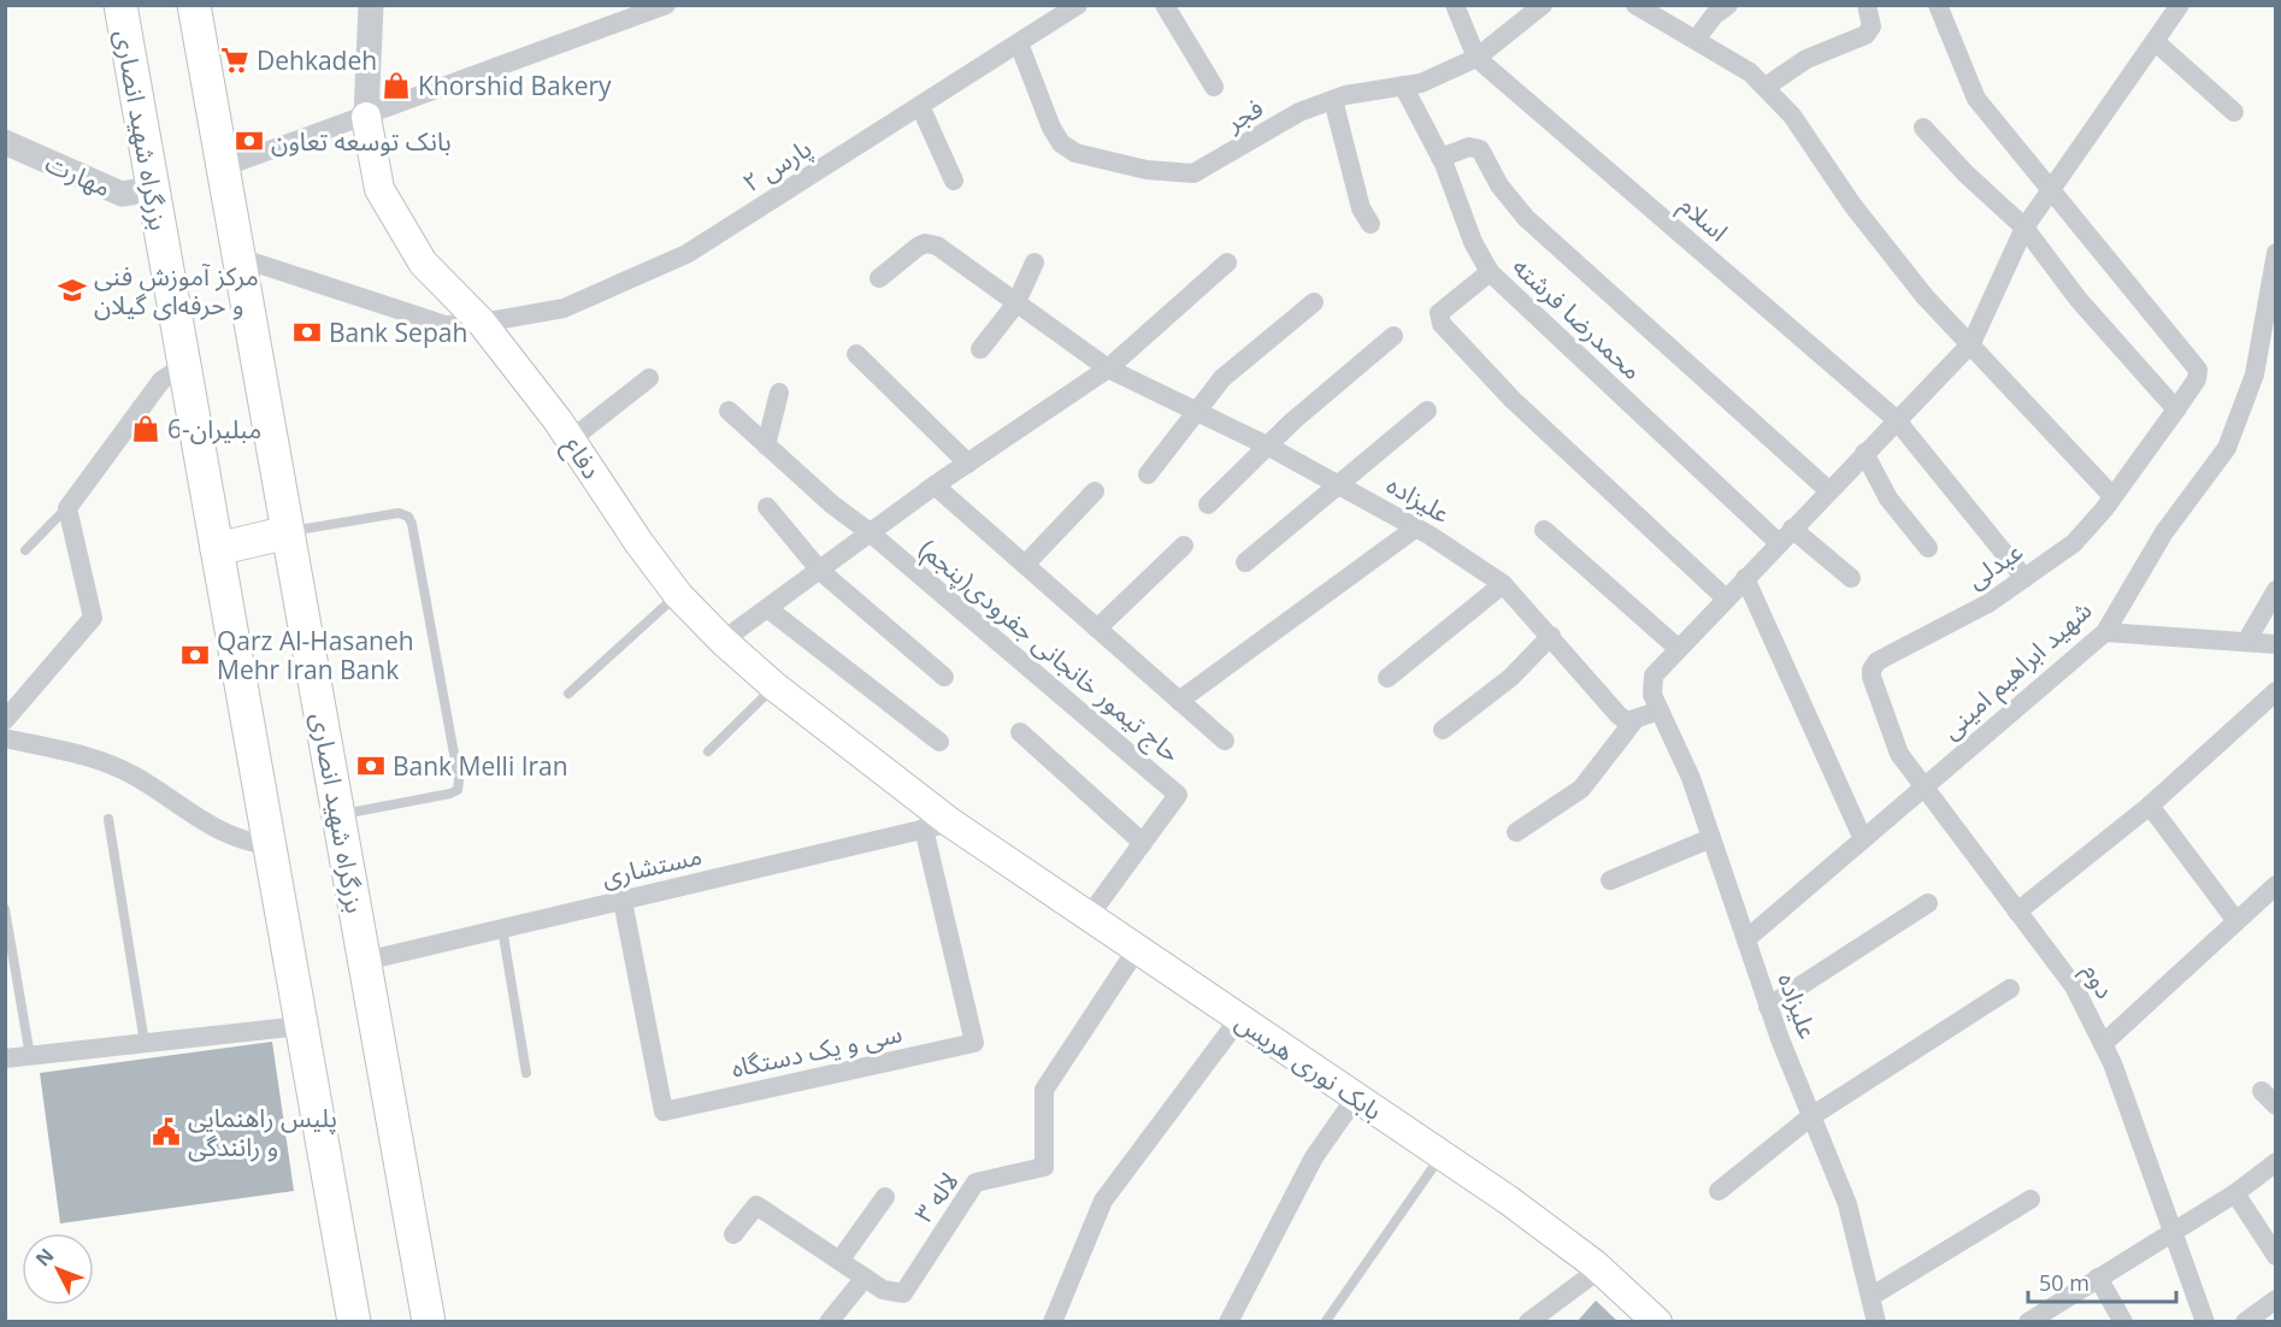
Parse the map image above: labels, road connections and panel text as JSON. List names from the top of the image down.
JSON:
{
  "streets": {
    "main road": ["بزرگراه شهید انصاری", "دفاع", "بابک نوری هریس"],
    "street": [
      "فجر",
      "پارس ۲",
      "مهارت",
      "اسلام",
      "محمدرضا فرشته",
      "علیزاده",
      "عبدلی",
      "حاج تیمور خانجانی جفرودی(پنجم)",
      "شهید ابراهیم امینی",
      "مستشاری",
      "دوم",
      "سی و یک دستگاه",
      "لاله ۳"
    ]
  },
  "crossings": [
    ["فجر", "پارس ۲"],
    ["فجر", "اسلام"],
    ["فجر", "محمدرضا فرشته"],
    ["بزرگراه شهید انصاری", "پارس ۲"],
    ["بزرگراه شهید انصاری", "مهارت"],
    ["بزرگراه شهید انصاری", "مستشاری"],
    ["پارس ۲", "دفاع"],
    ["اسلام", "عبدلی"],
    ["دفاع", "مستشاری"],
    ["دفاع", "سی و یک دستگاه"],
    ["دفاع", "بابک نوری هریس"],
    ["علیزاده", "شهید ابراهیم امینی"],
    ["عبدلی", "شهید ابراهیم امینی"],
    ["عبدلی", "دوم"],
    ["حاج تیمور خانجانی جفرودی(پنجم)", "بابک نوری هریس"],
    ["شهید ابراهیم امینی", "دوم"],
    ["مستشاری", "سی و یک دستگاه"],
    ["مستشاری", "بابک نوری هریس"],
    ["سی و یک دستگاه", "بابک نوری هریس"],
    ["بابک نوری هریس", "لاله ۳"]
  ],
  "places": {
    "supermarket": ["Dehkadeh"],
    "shop": ["Khorshid Bakery", "مبلیران-6"],
    "bank": [
      "بانک توسعه تعاون",
      "Bank Sepah",
      "Qarz Al-Hasaneh Mehr Iran Bank",
      "Bank Melli Iran"
    ],
    "school or university": ["مرکز آموزش فنی و حرفه‌ای گیلان"],
    "public building": ["پلیس راهنمایی و رانندگی"]
  },
  "scale_bar": "50 m",
  "north": "top left"
}
